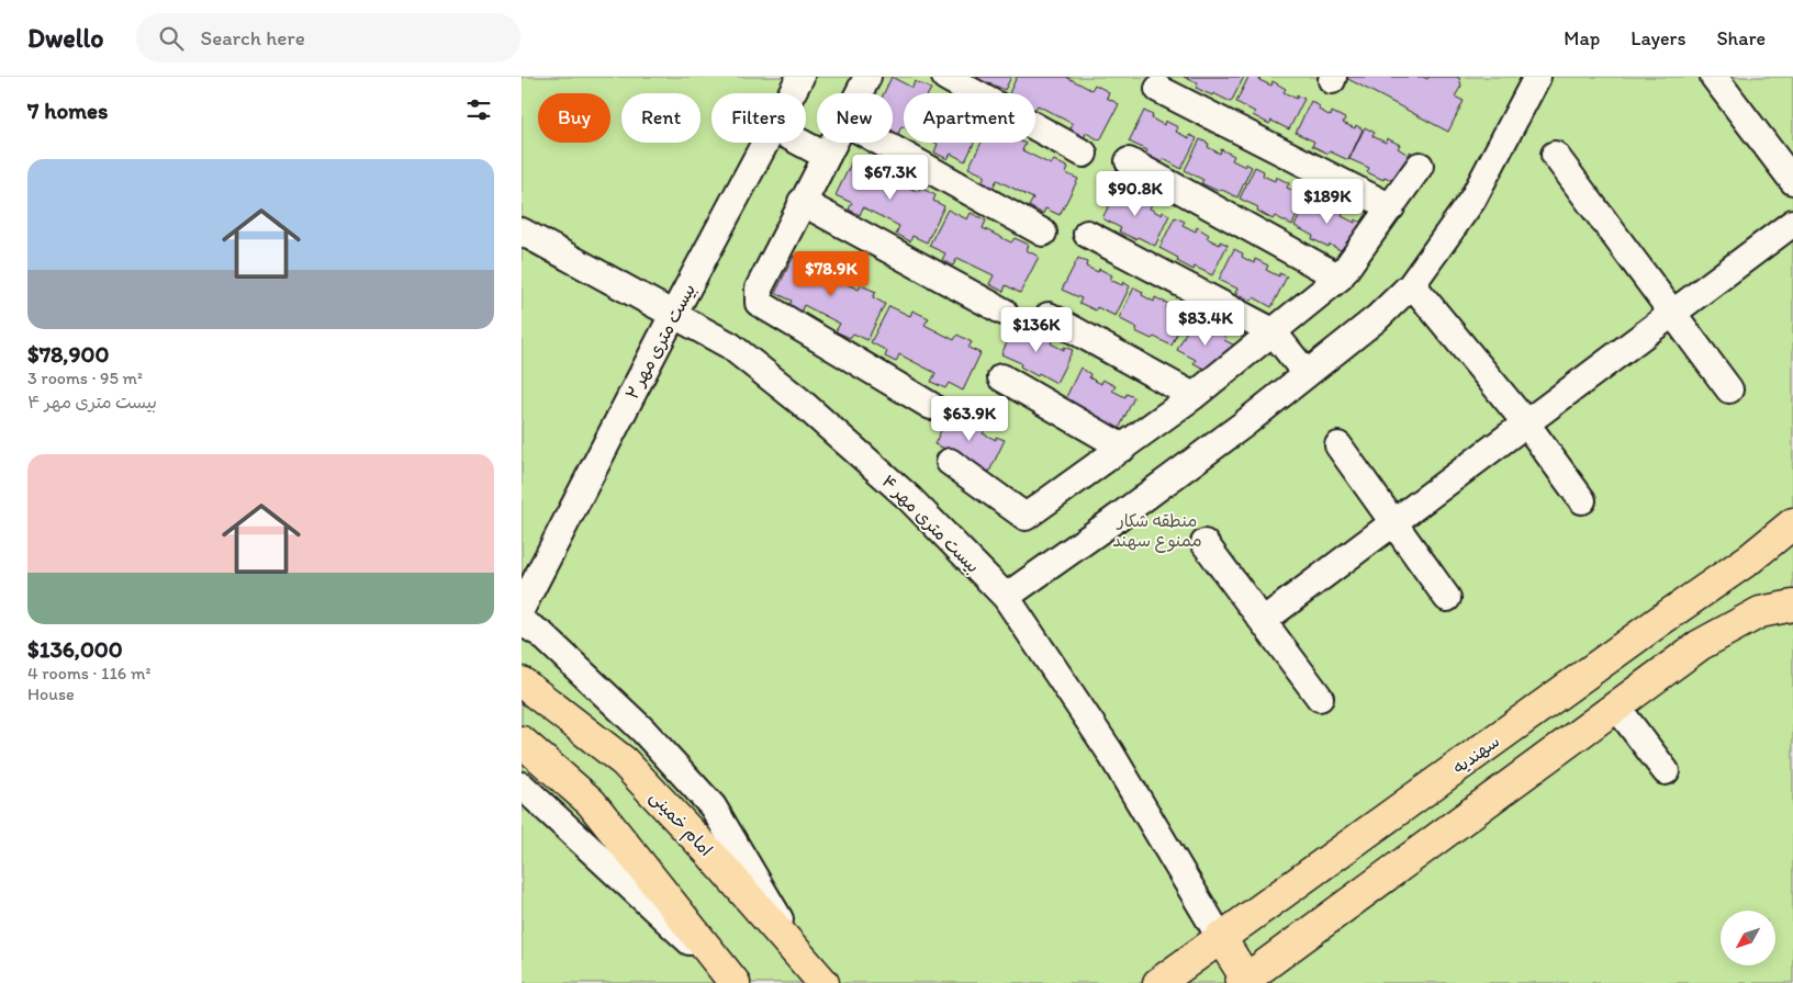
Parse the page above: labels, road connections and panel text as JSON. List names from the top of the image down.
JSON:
{
  "streets": {
    "main road": ["سهندیه", "امام خمینی"],
    "street": ["بیست متری مهر ۲", "بیست متری مهر ۴"]
  },
  "crossings": [
    ["بیست متری مهر ۲", "بیست متری مهر ۴"],
    ["بیست متری مهر ۴", "سهندیه"]
  ],
  "parks": ["منطقه شکار ممنوع سهند"],
  "north": "bottom left",
  "page": {
    "header": "Dwello",
    "search": "Search here",
    "nav": ["Map", "Layers", "Share"],
    "heading": "7 homes",
    "chip": [
      "Buy",
      "Rent",
      "Filters",
      "New",
      "Apartment"
    ],
    "list": [
      {
        "name": "$78,900",
        "note": "3 rooms · 95 m² · بیست متری مهر ۴"
      },
      {
        "name": "$136,000",
        "note": "4 rooms · 116 m² · House"
      }
    ],
    "price": [
      "$67.3K",
      "$90.8K",
      "$189K",
      "$78.9K",
      "$83.4K",
      "$136K",
      "$63.9K"
    ]
  }
}
